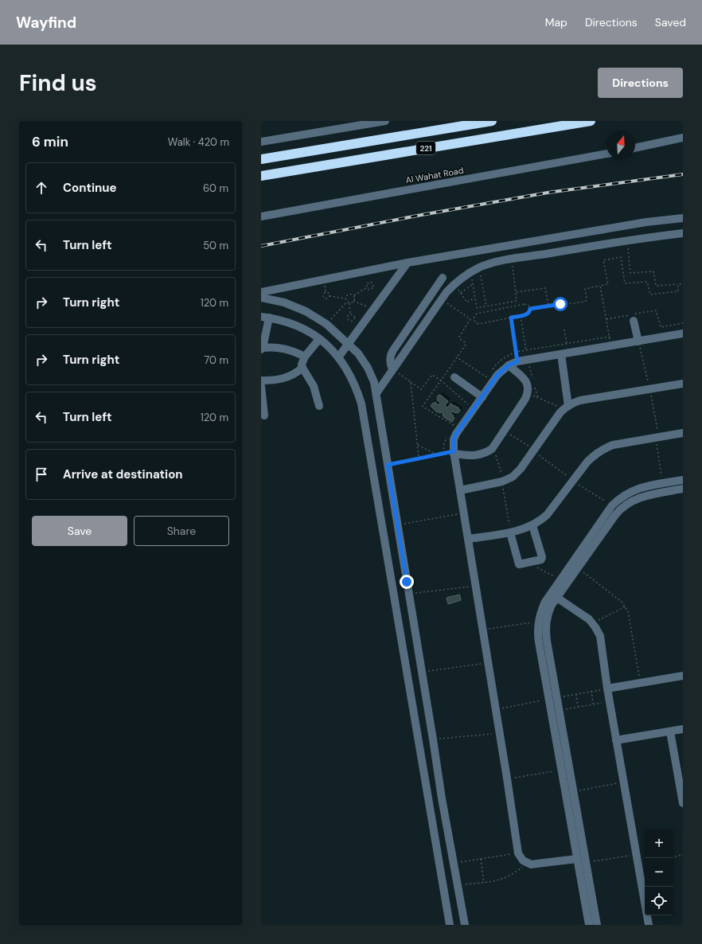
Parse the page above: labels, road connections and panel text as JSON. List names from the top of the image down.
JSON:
{
  "streets": {
    "highway": ["221"],
    "street": ["Al Wahat Road"]
  },
  "north": "top",
  "page": {
    "header": "Wayfind",
    "nav": ["Map", "Directions", "Saved"],
    "buttons": [
      "Directions",
      ["Save", "Share"]
    ],
    "title": "Find us",
    "heading": ["6 min", "Walk · 420 m"],
    "list": [
      ["Continue", "60 m"],
      ["Turn left", "50 m"],
      ["Turn right", "120 m"],
      ["Turn right", "70 m"],
      ["Turn left", "120 m"],
      "Arrive at destination"
    ],
    "map_buttons": ["+", "−"]
  }
}
